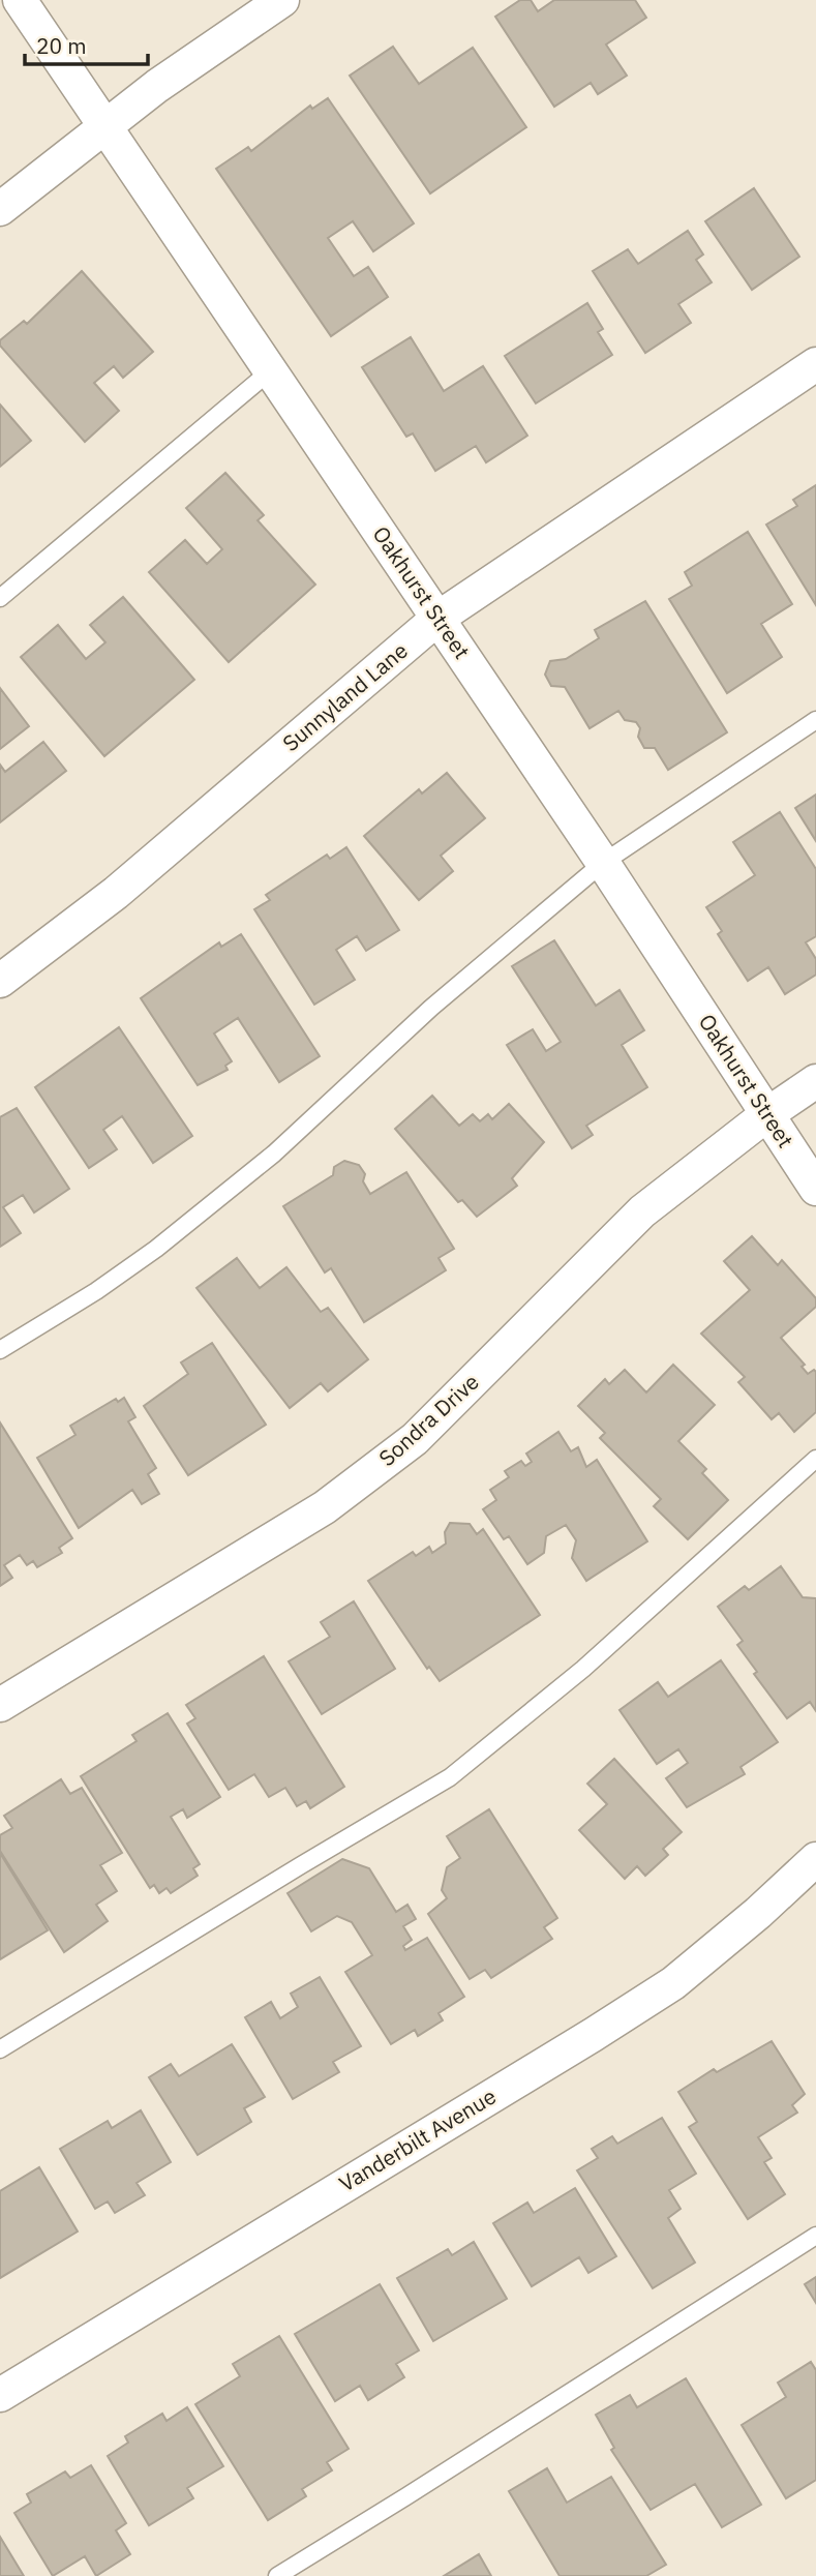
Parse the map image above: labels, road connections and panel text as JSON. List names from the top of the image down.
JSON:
{
  "streets": {
    "street": [
      "Oakhurst Street",
      "Sunnyland Lane",
      "Sondra Drive",
      "Vanderbilt Avenue"
    ]
  },
  "crossings": [
    ["Oakhurst Street", "Sunnyland Lane"],
    ["Oakhurst Street", "Sondra Drive"]
  ],
  "scale_bar": "20 m"
}
